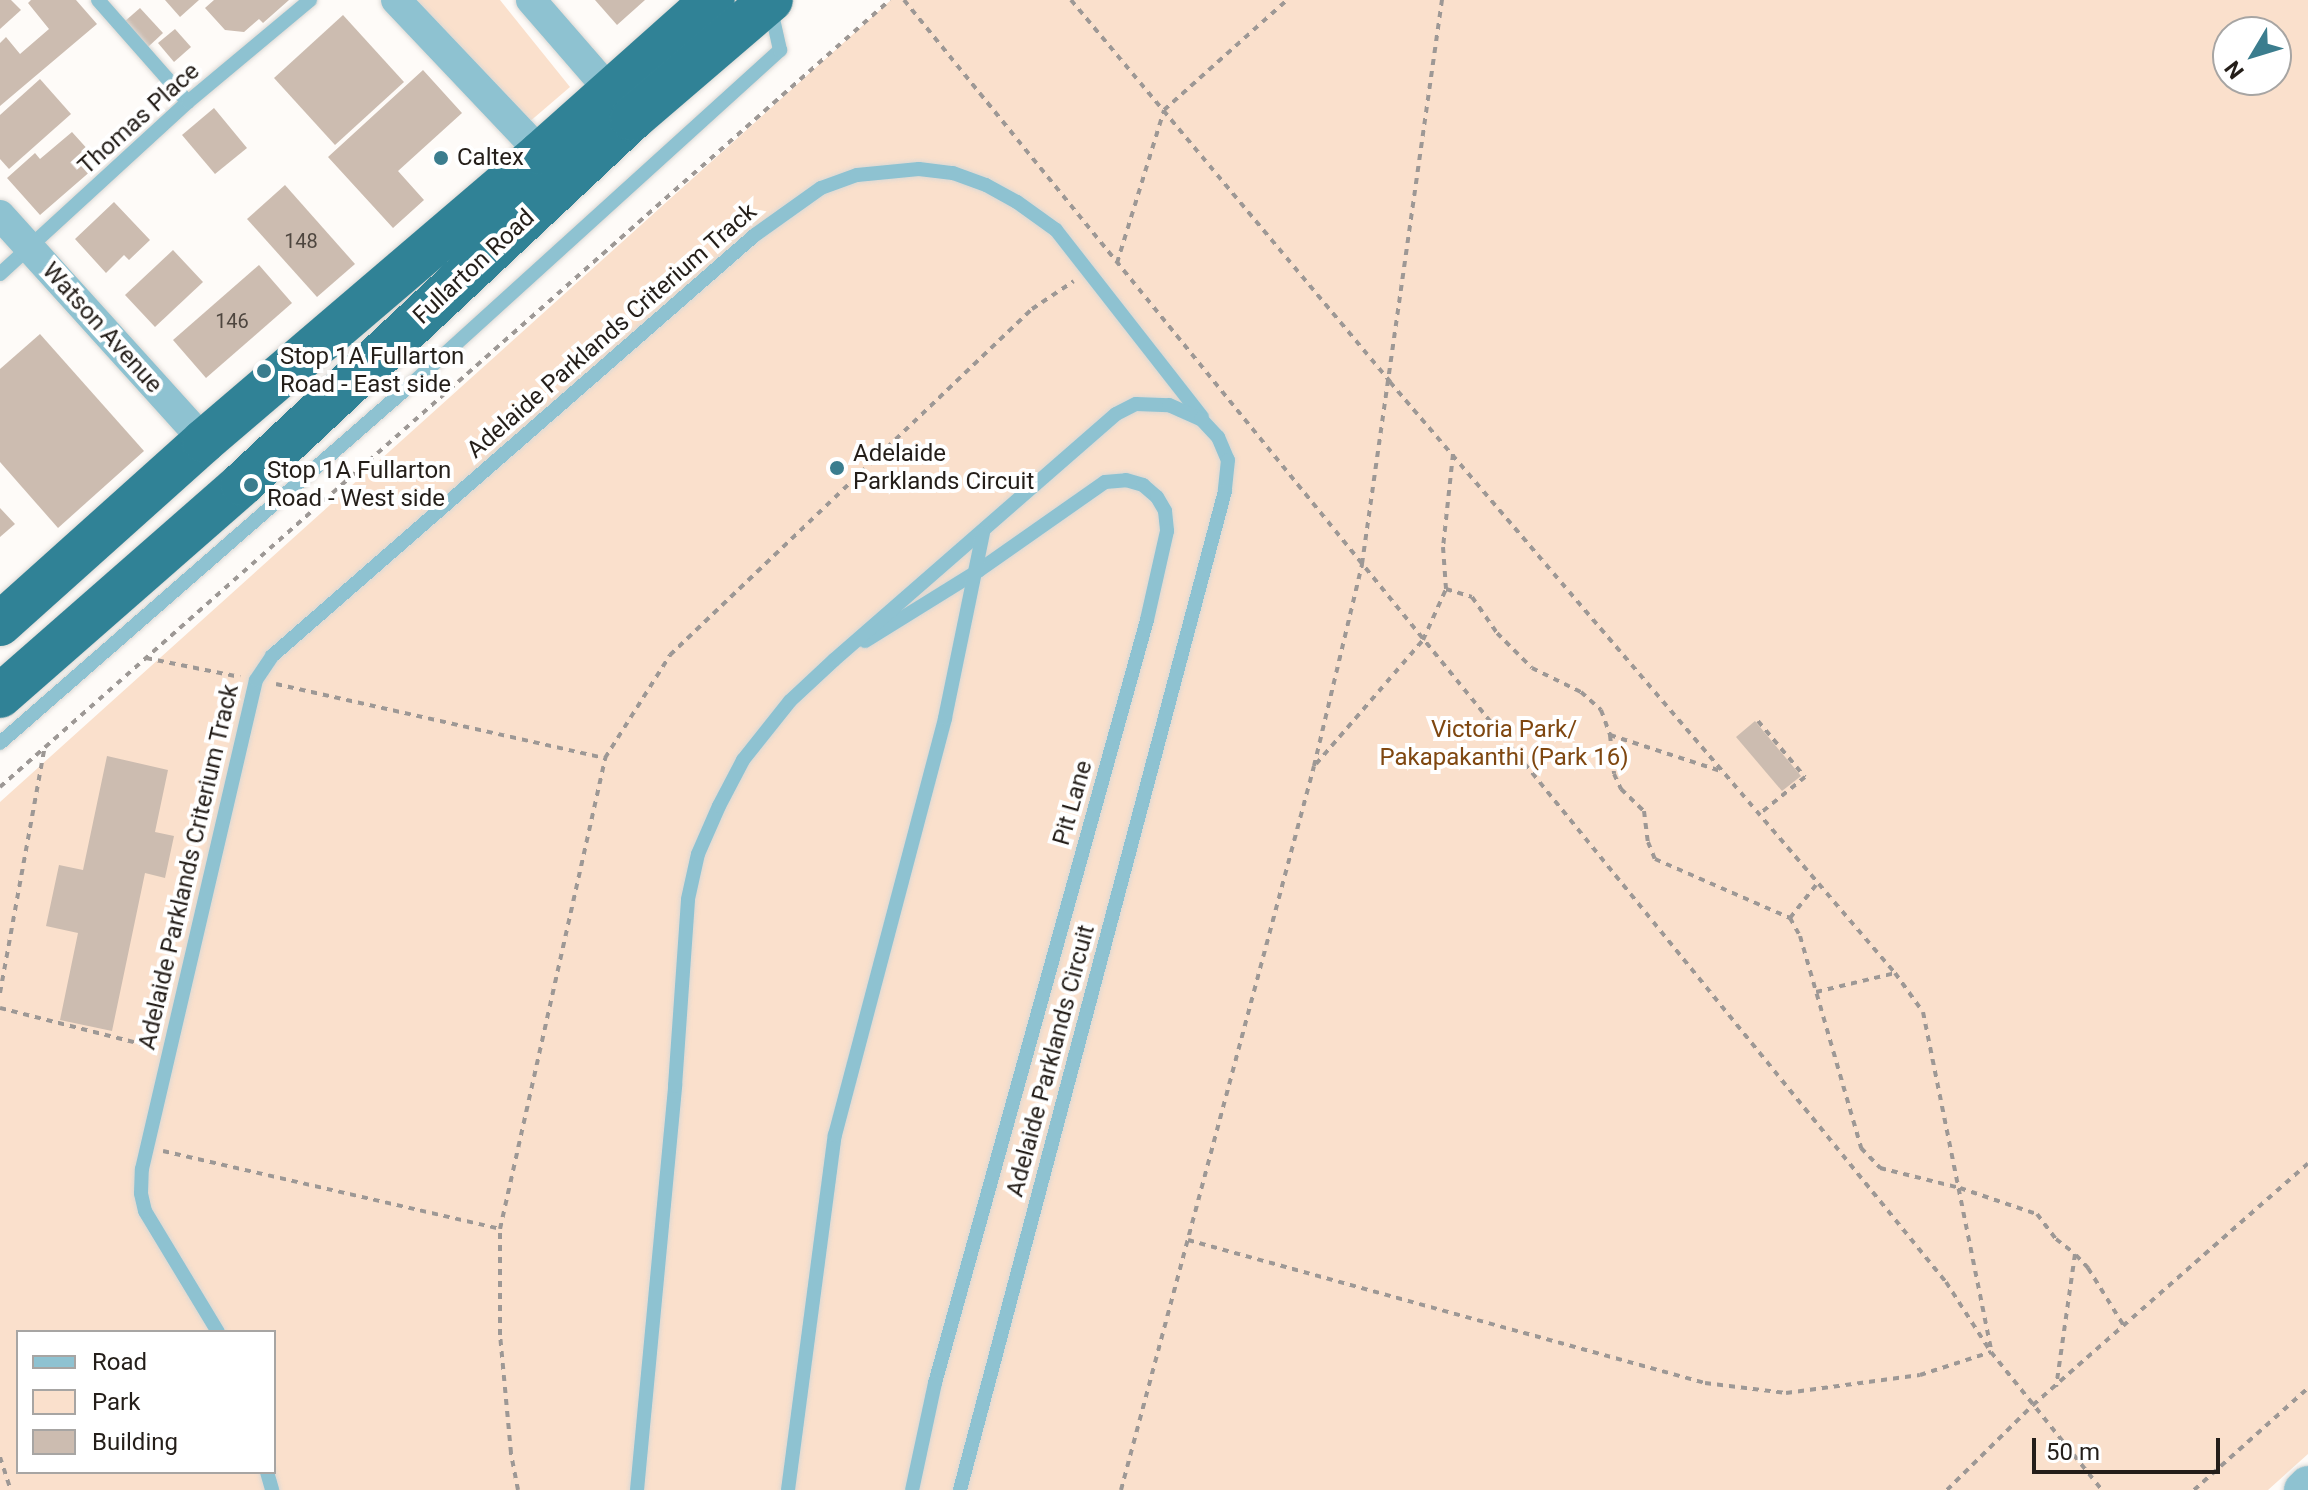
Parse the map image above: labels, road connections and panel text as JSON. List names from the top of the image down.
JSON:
{
  "streets": {
    "highway": ["Fullarton Road"],
    "street": ["Watson Avenue"],
    "lane": [
      "Thomas Place",
      "Adelaide Parklands Criterium Track",
      "Pit Lane",
      "Adelaide Parklands Circuit"
    ]
  },
  "crossings": [
    ["Thomas Place", "Watson Avenue"],
    ["Fullarton Road", "Watson Avenue"],
    ["Adelaide Parklands Criterium Track", "Adelaide Parklands Circuit"]
  ],
  "parks": ["Victoria Park/ Pakapakanthi (Park 16)"],
  "places": [
    "Caltex",
    "Stop 1A Fullarton Road - East side",
    "Adelaide Parklands Circuit",
    "Stop 1A Fullarton Road - West side"
  ],
  "house_numbers": ["148", "146"],
  "legend": ["Road", "Park", "Building"],
  "scale_bar": "50 m",
  "north": "bottom left"
}
